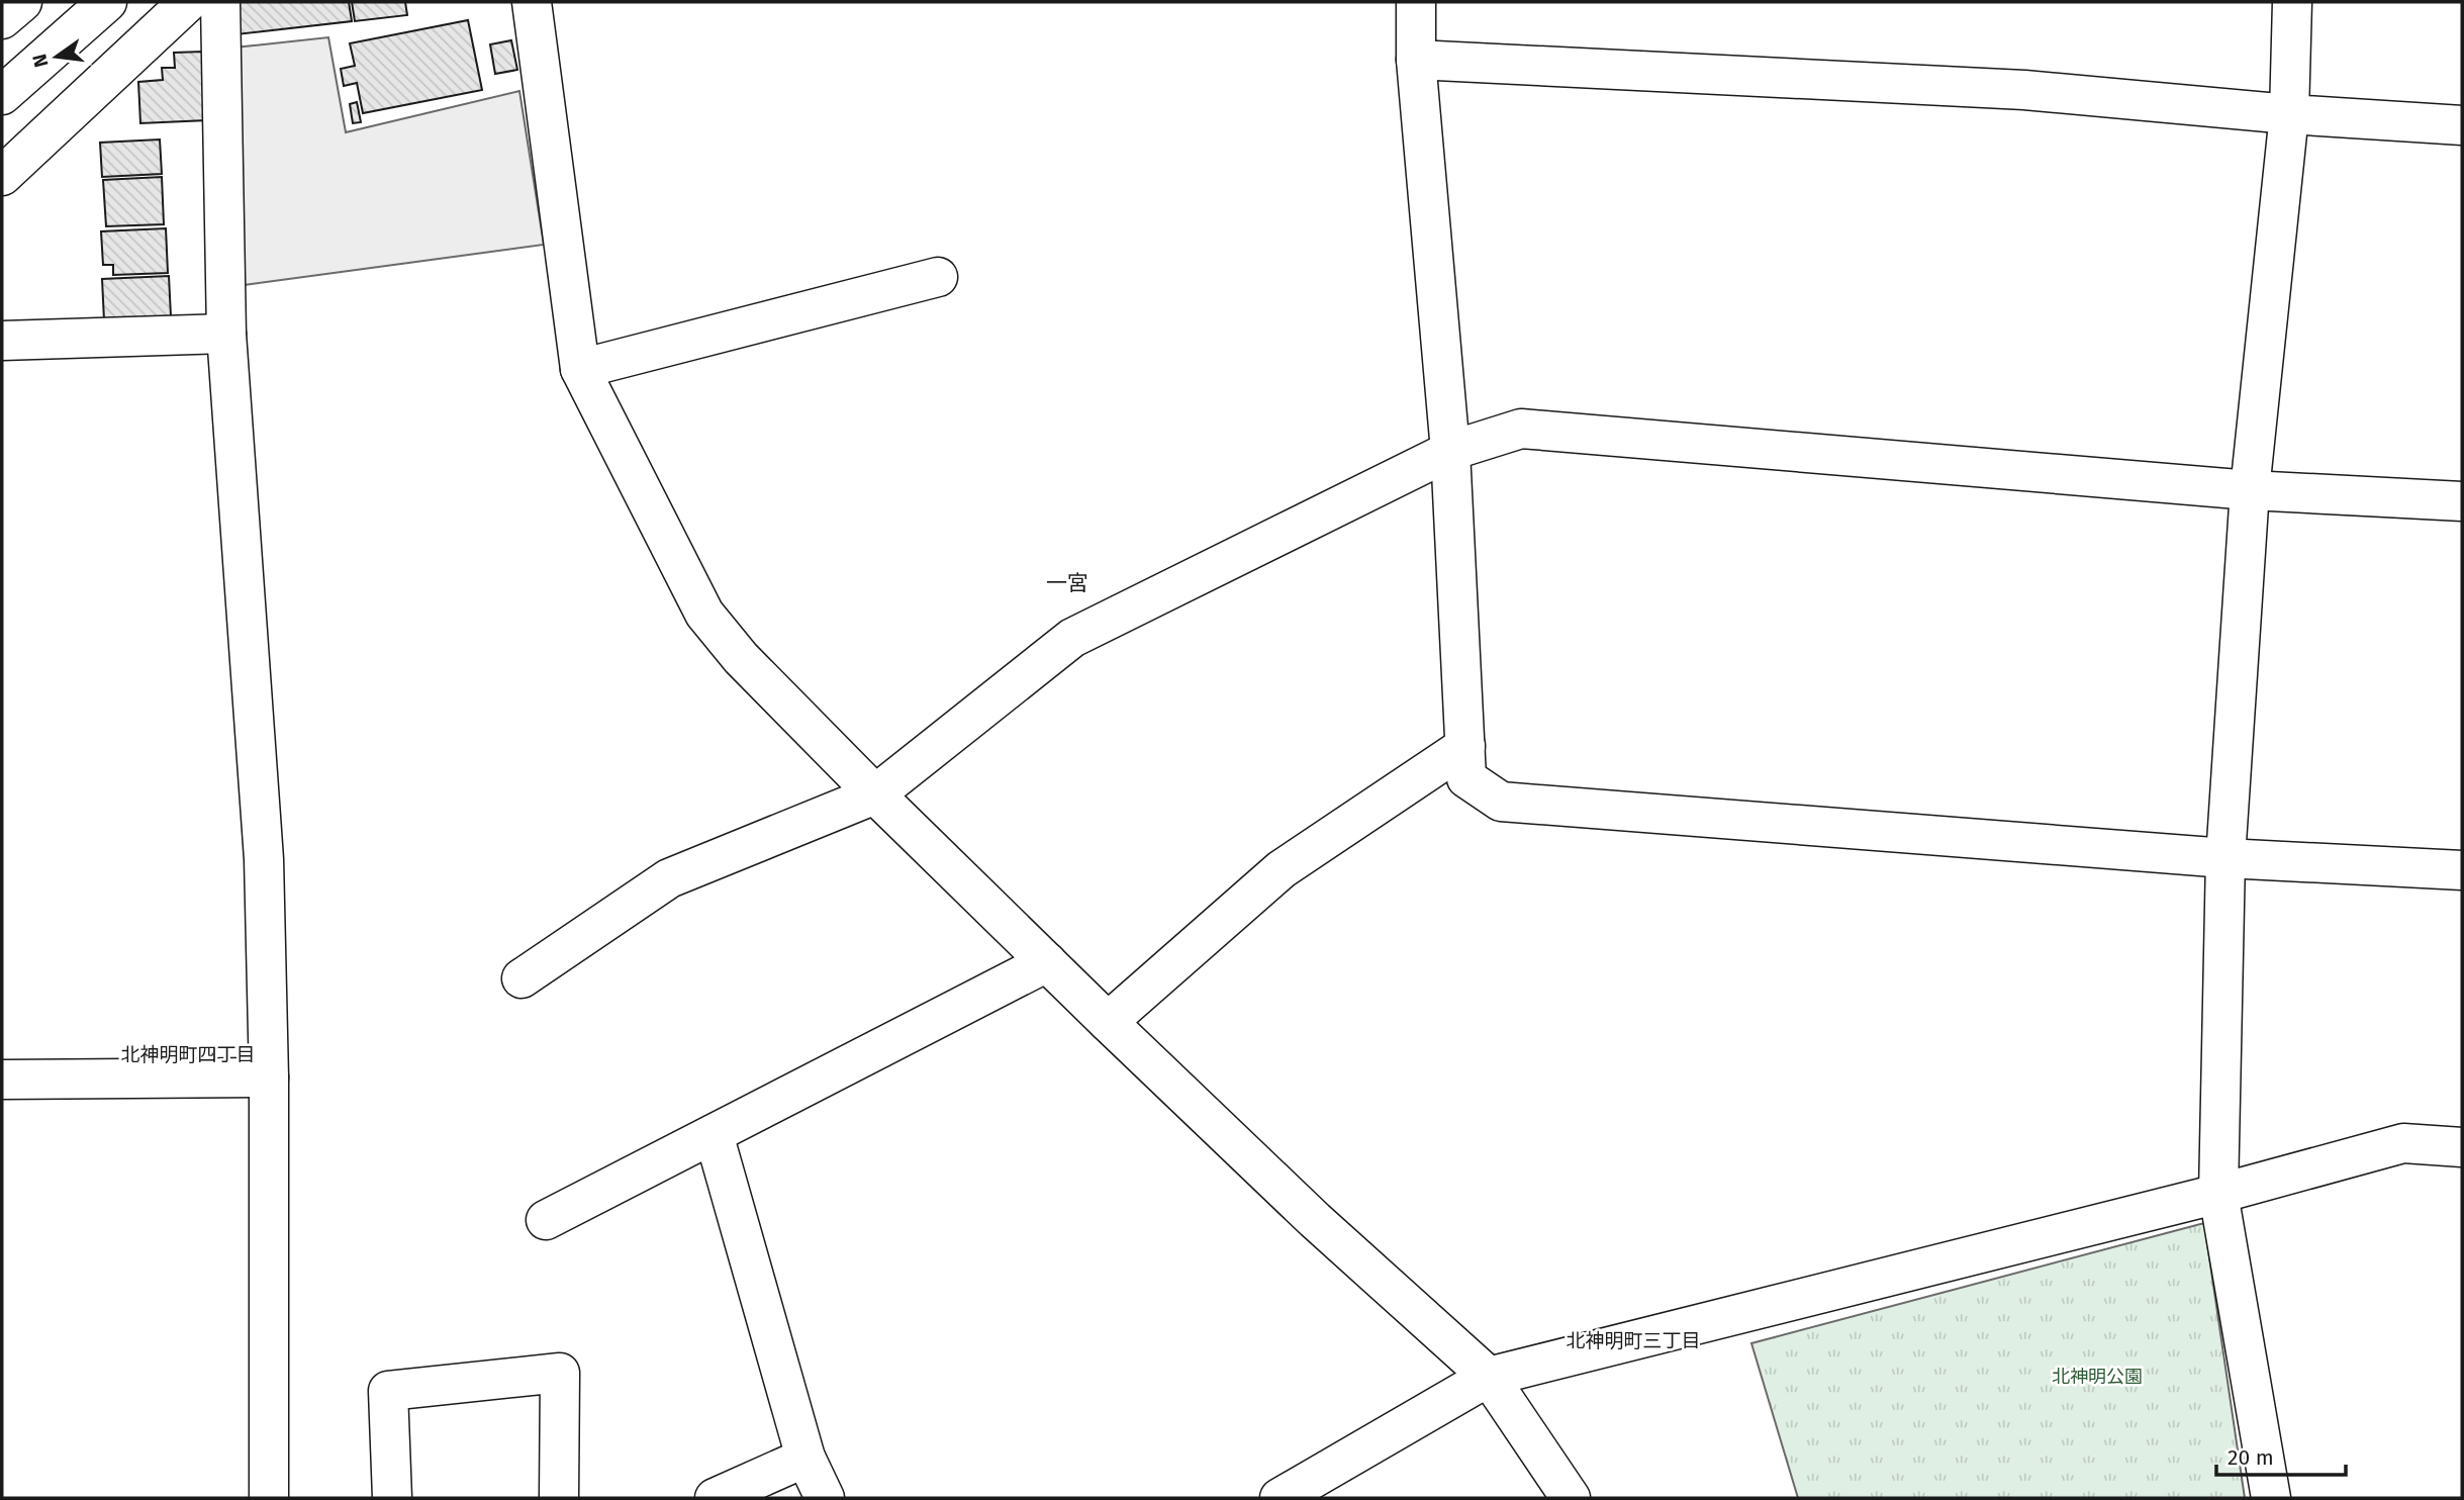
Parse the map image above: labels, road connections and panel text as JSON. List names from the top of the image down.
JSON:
{
  "districts": ["一宮", "北神明町四丁目", "北神明町三丁目"],
  "parks": ["北神明公園"],
  "scale_bar": "20 m",
  "north": "left"
}
